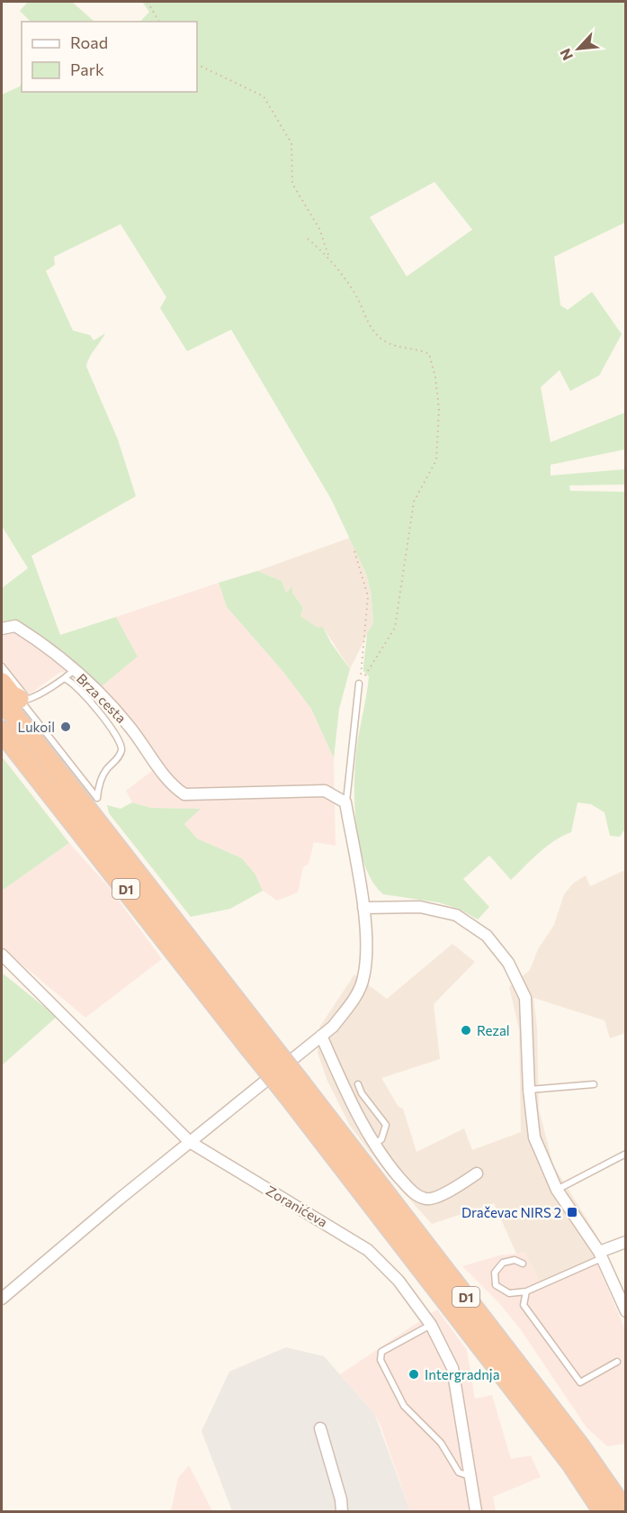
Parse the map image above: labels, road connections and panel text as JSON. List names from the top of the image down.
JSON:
{
  "streets": {
    "highway": ["D1"],
    "street": ["Brza cesta", "Zoranićeva"]
  },
  "places": {
    "other": ["Lukoil", "Rezal", "Intergradnja"],
    "transit": ["Dračevac NIRS 2"]
  },
  "legend": ["Road", "Park"],
  "north": "bottom left"
}
